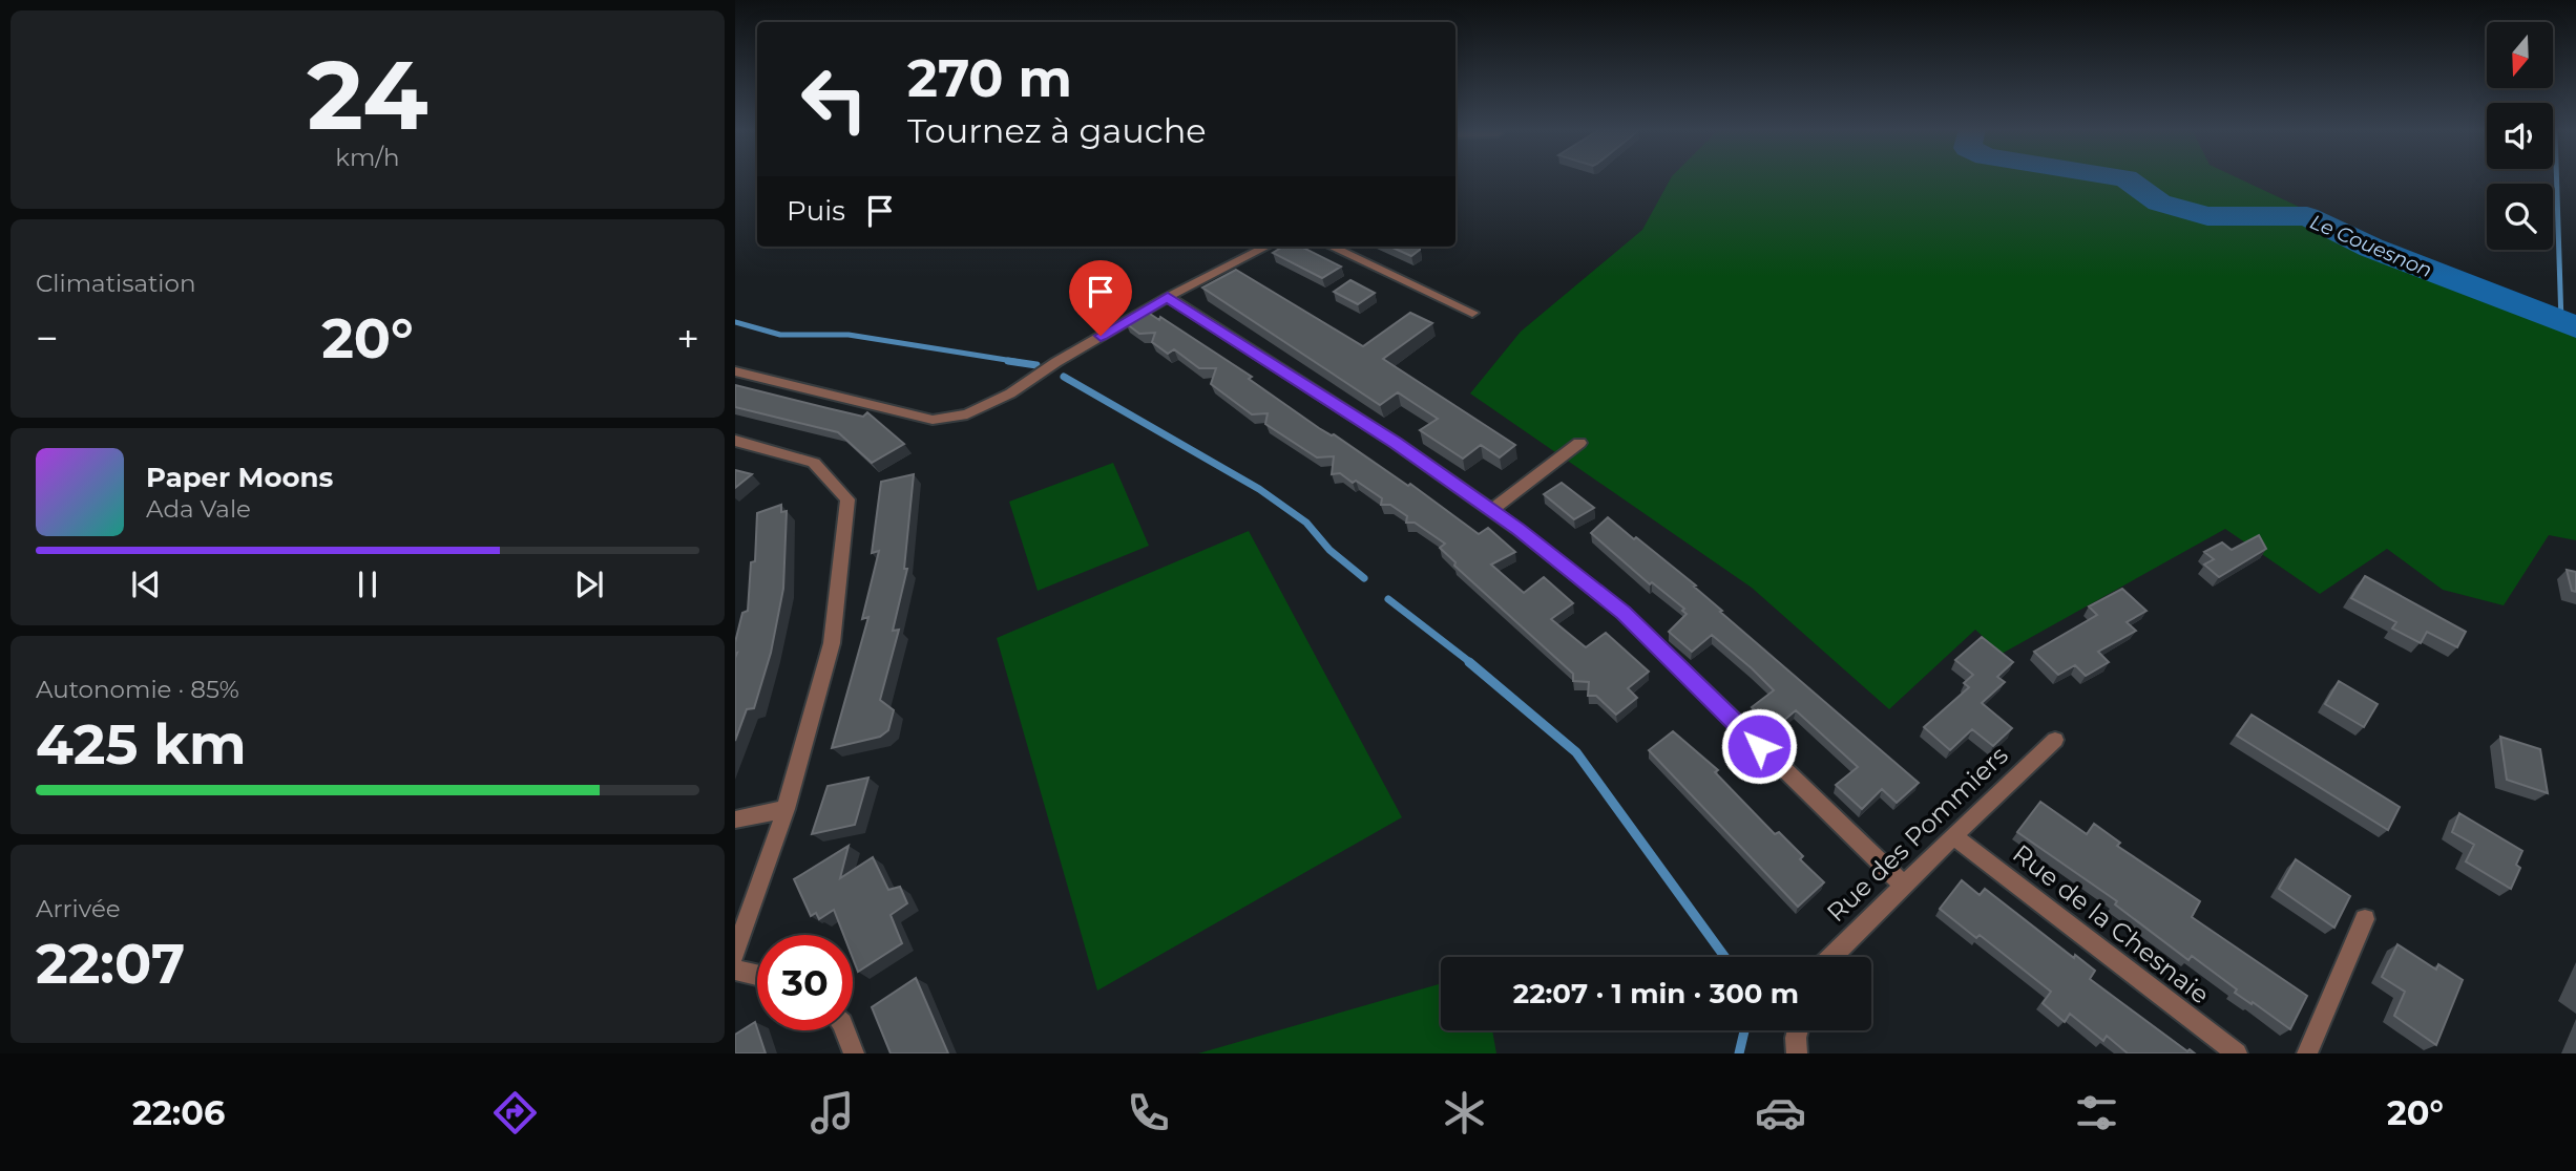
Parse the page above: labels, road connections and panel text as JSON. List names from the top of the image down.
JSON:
{
  "streets": {
    "street": ["Rue des Pommiers", "Rue de la Chesnaie"]
  },
  "crossings": [
    ["Rue des Pommiers", "Rue de la Chesnaie"]
  ],
  "water": ["Le Couesnon"],
  "north": "bottom",
  "page": {
    "tile": [
      ["24", "km/h"],
      "Climatisation",
      ["Autonomie · 85%", "425 km"],
      ["Arrivée", "22:07"]
    ],
    "turn": ["270 m", "Tournez à gauche"],
    "then": "Puis",
    "heat": ["−", "20°", "+"],
    "song": ["Paper Moons", "Ada Vale"],
    "limit": "30",
    "trip": "22:07 · 1 min · 300 m",
    "tabs": ["22:06", "20°"]
  }
}
